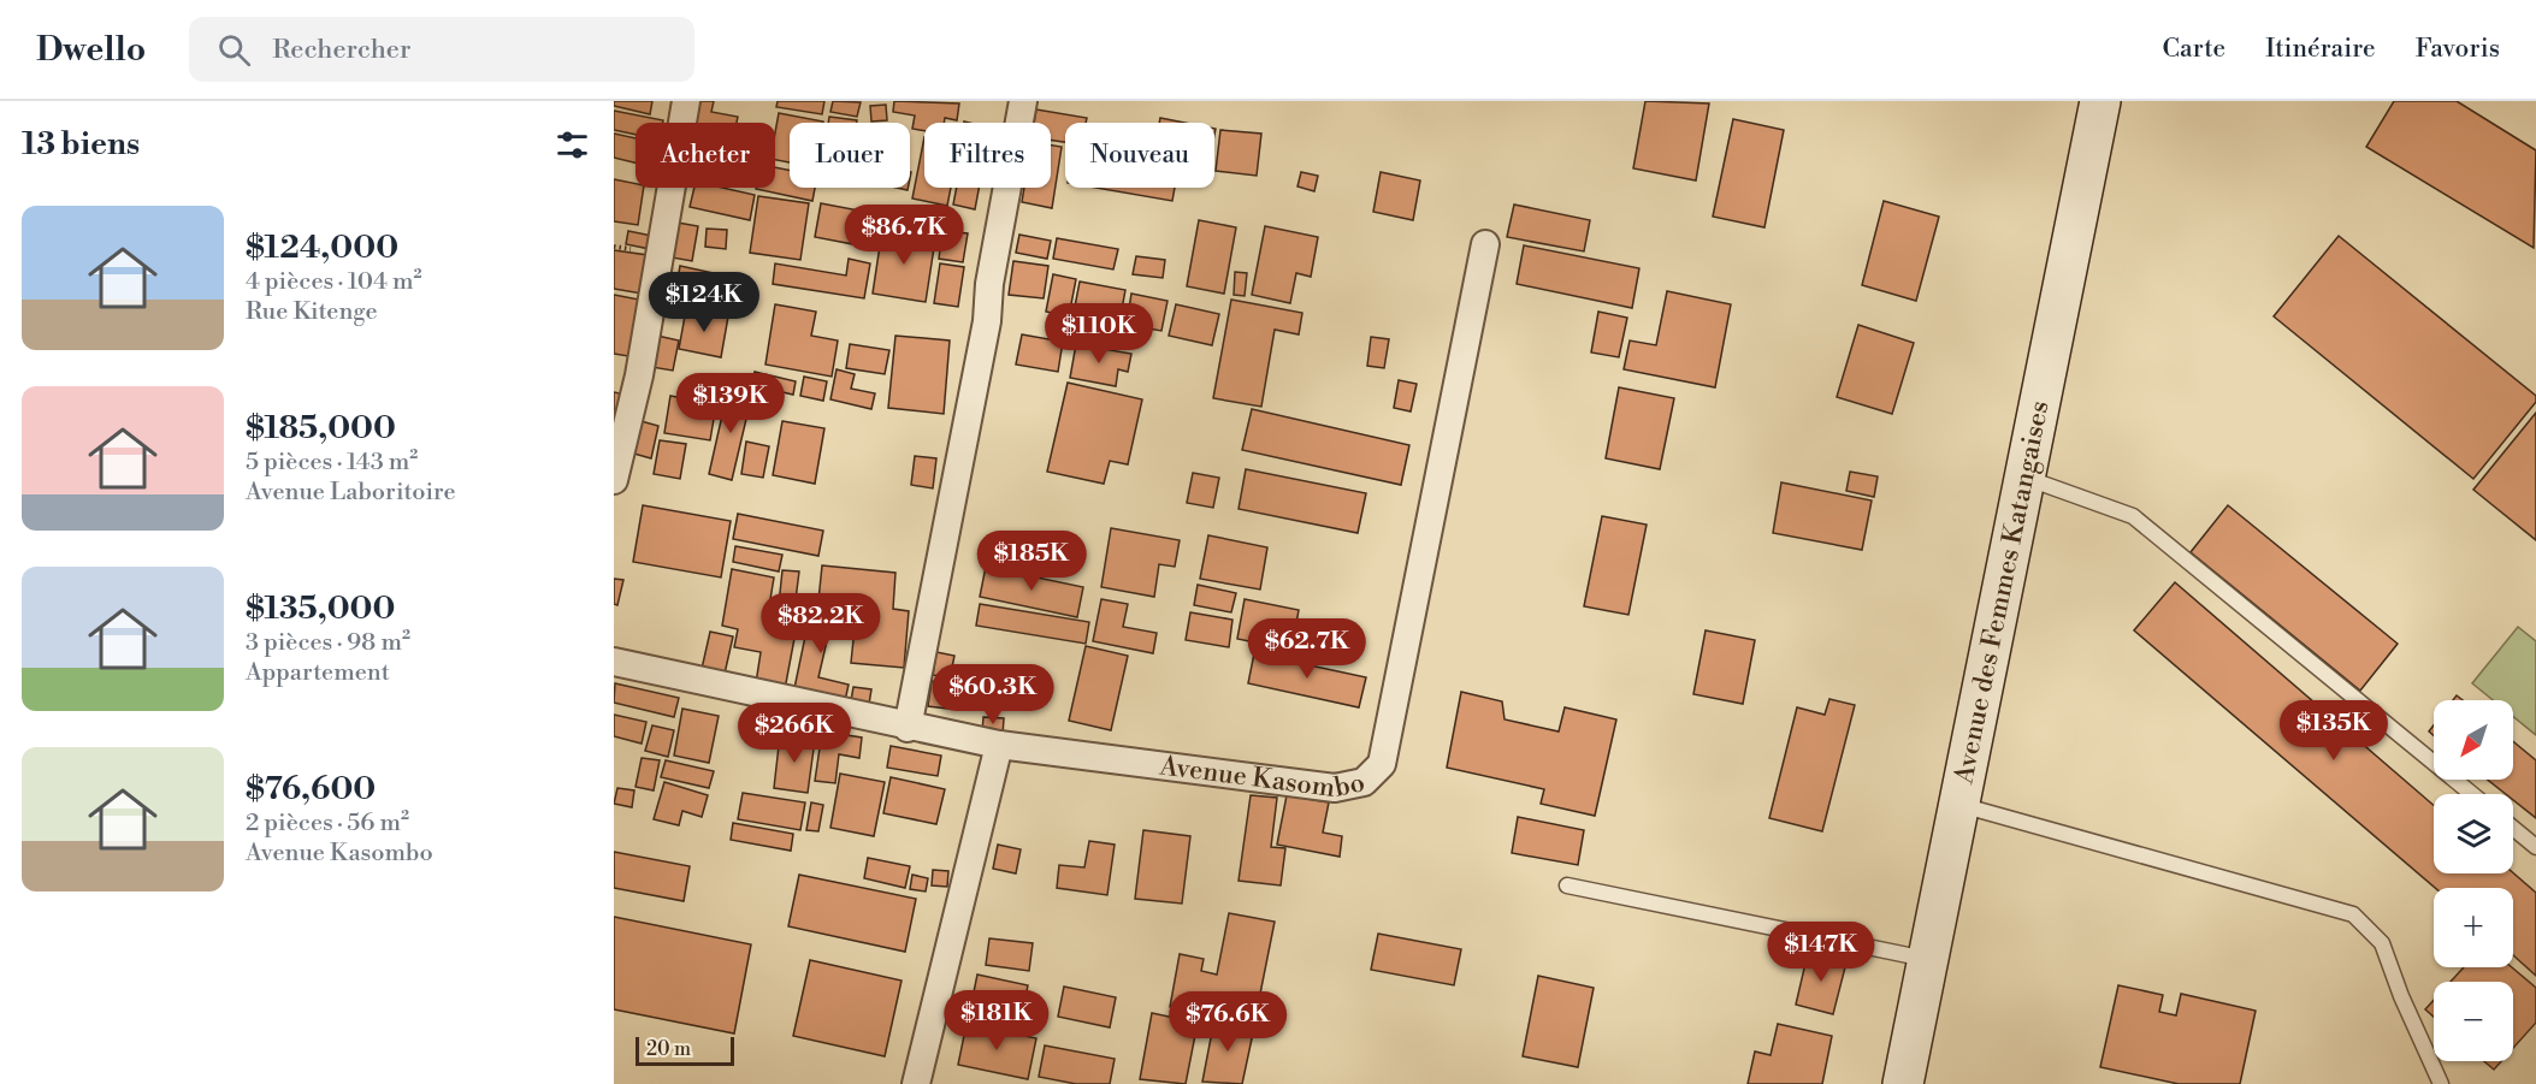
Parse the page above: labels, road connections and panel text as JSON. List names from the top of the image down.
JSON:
{
  "streets": {
    "street": ["Avenue des Femmes Katangaises", "Avenue Kasombo"]
  },
  "scale_bar": "20 m",
  "north": "bottom left",
  "page": {
    "header": "Dwello",
    "search": "Rechercher",
    "nav": ["Carte", "Itinéraire", "Favoris"],
    "heading": "13 biens",
    "chip": [
      "Acheter",
      "Louer",
      "Filtres",
      "Nouveau"
    ],
    "list": [
      {
        "name": "$124,000",
        "note": "4 pièces · 104 m² · Rue Kitenge"
      },
      {
        "name": "$185,000",
        "note": "5 pièces · 143 m² · Avenue Laboritoire"
      },
      {
        "name": "$135,000",
        "note": "3 pièces · 98 m² · Appartement"
      },
      {
        "name": "$76,600",
        "note": "2 pièces · 56 m² · Avenue Kasombo"
      }
    ],
    "price": [
      "$86.7K",
      "$124K",
      "$110K",
      "$139K",
      "$185K",
      "$82.2K",
      "$62.7K",
      "$60.3K",
      "$135K",
      "$266K",
      "$147K",
      "$181K",
      "$76.6K"
    ],
    "map_buttons": ["+", "−"],
    "scale": "20 m"
  }
}
